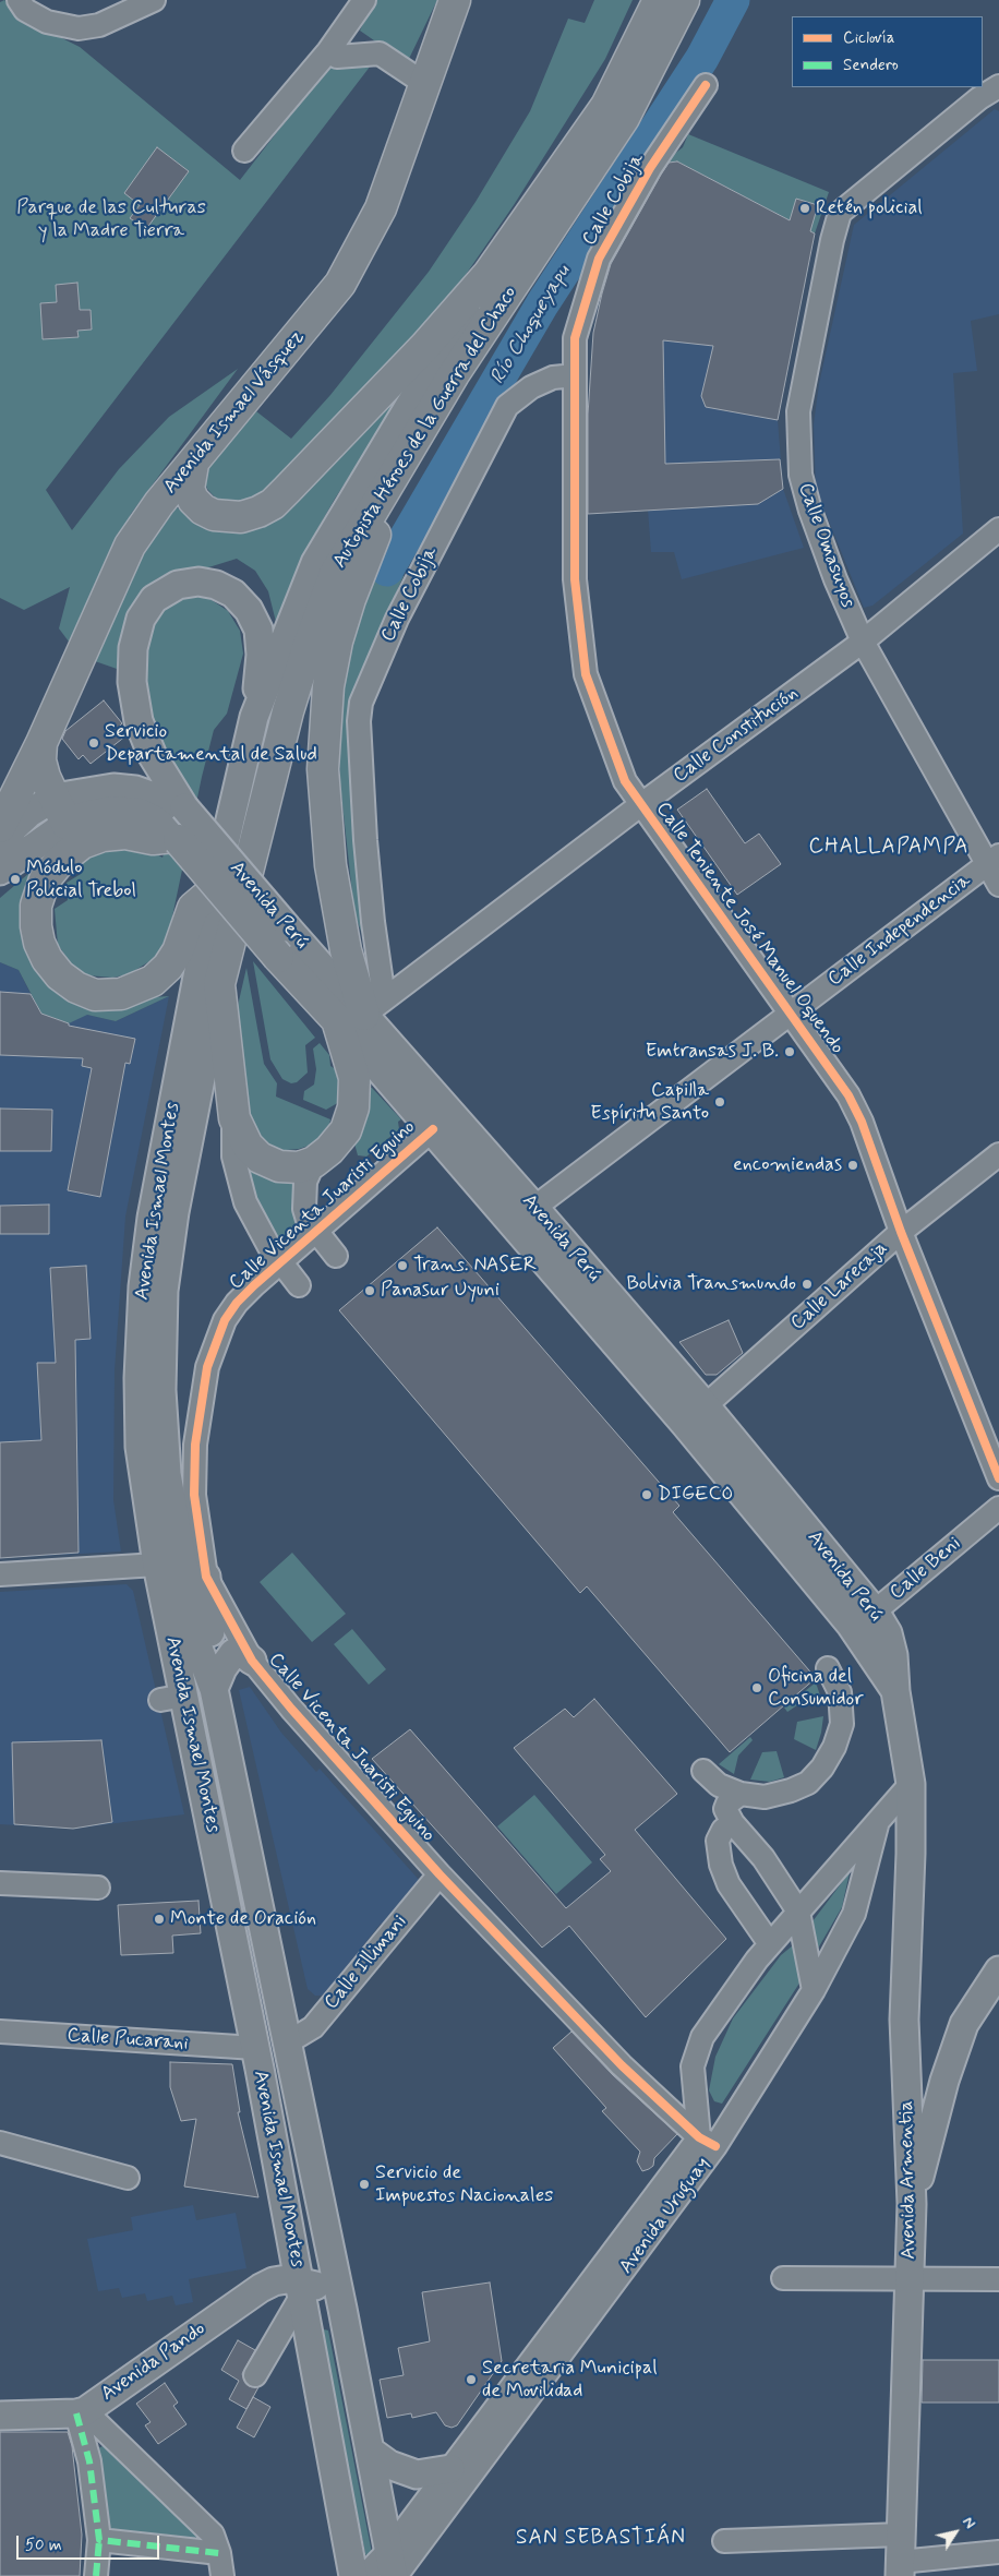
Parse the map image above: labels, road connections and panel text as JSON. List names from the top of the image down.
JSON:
{
  "streets": {
    "highway": ["Avenida Ismael Vásquez", "Autopista Héroes de la Guerra del Chaco", "Avenida Perú"],
    "main road": ["Avenida Ismael Montes", "Avenida Armentia", "Avenida Pando"],
    "street": [
      "Calle Cobija",
      "Calle Omasuyos",
      "Calle Constitución",
      "Calle Teniente José Manuel Oquendo",
      "Calle Independencia",
      "Calle Vicenta Juaristi Eguino",
      "Calle Larecaja",
      "Calle Beni",
      "Calle Illimani",
      "Calle Pucarani",
      "Avenida Uruguay"
    ]
  },
  "crossings": [
    ["Calle Cobija", "Calle Constitución"],
    ["Calle Cobija", "Avenida Perú"],
    ["Calle Cobija", "Calle Teniente José Manuel Oquendo"],
    ["Avenida Ismael Vásquez", "Avenida Perú"],
    ["Autopista Héroes de la Guerra del Chaco", "Avenida Perú"],
    ["Autopista Héroes de la Guerra del Chaco", "Avenida Ismael Montes"],
    ["Calle Omasuyos", "Calle Constitución"],
    ["Calle Omasuyos", "Calle Independencia"],
    ["Calle Constitución", "Avenida Perú"],
    ["Calle Constitución", "Calle Teniente José Manuel Oquendo"],
    ["Avenida Perú", "Calle Independencia"],
    ["Avenida Perú", "Calle Vicenta Juaristi Eguino"],
    ["Avenida Perú", "Calle Larecaja"],
    ["Avenida Perú", "Calle Beni"],
    ["Avenida Perú", "Avenida Armentia"],
    ["Avenida Perú", "Avenida Uruguay"],
    ["Calle Teniente José Manuel Oquendo", "Calle Independencia"],
    ["Calle Teniente José Manuel Oquendo", "Calle Larecaja"],
    ["Avenida Ismael Montes", "Calle Illimani"],
    ["Avenida Ismael Montes", "Calle Pucarani"],
    ["Avenida Ismael Montes", "Avenida Uruguay"],
    ["Avenida Ismael Montes", "Avenida Pando"],
    ["Calle Vicenta Juaristi Eguino", "Calle Illimani"],
    ["Calle Vicenta Juaristi Eguino", "Avenida Uruguay"],
    ["Avenida Armentia", "Avenida Uruguay"]
  ],
  "districts": ["CHALLAPAMPA", "SAN SEBASTIÁN"],
  "water": ["Río Choqueyapu"],
  "parks": ["Parque de las Culturas y la Madre Tierra"],
  "places": [
    "Retén policial",
    "Servicio Departamental de Salud",
    "Módulo Policial Trebol",
    "Emtransas J. B.",
    "Capilla Espíritu Santo",
    "encomiendas",
    "Trans. NASER",
    "Bolivia Transmundo",
    "Panasur Uyuni",
    "DIGECO",
    "Oficina del Consumidor",
    "Monte de Oración",
    "Servicio de Impuestos Nacionales",
    "Secretaria Municipal de Movilidad"
  ],
  "legend": ["Ciclovía", "Sendero"],
  "scale_bar": "50 m",
  "north": "top right"
}
